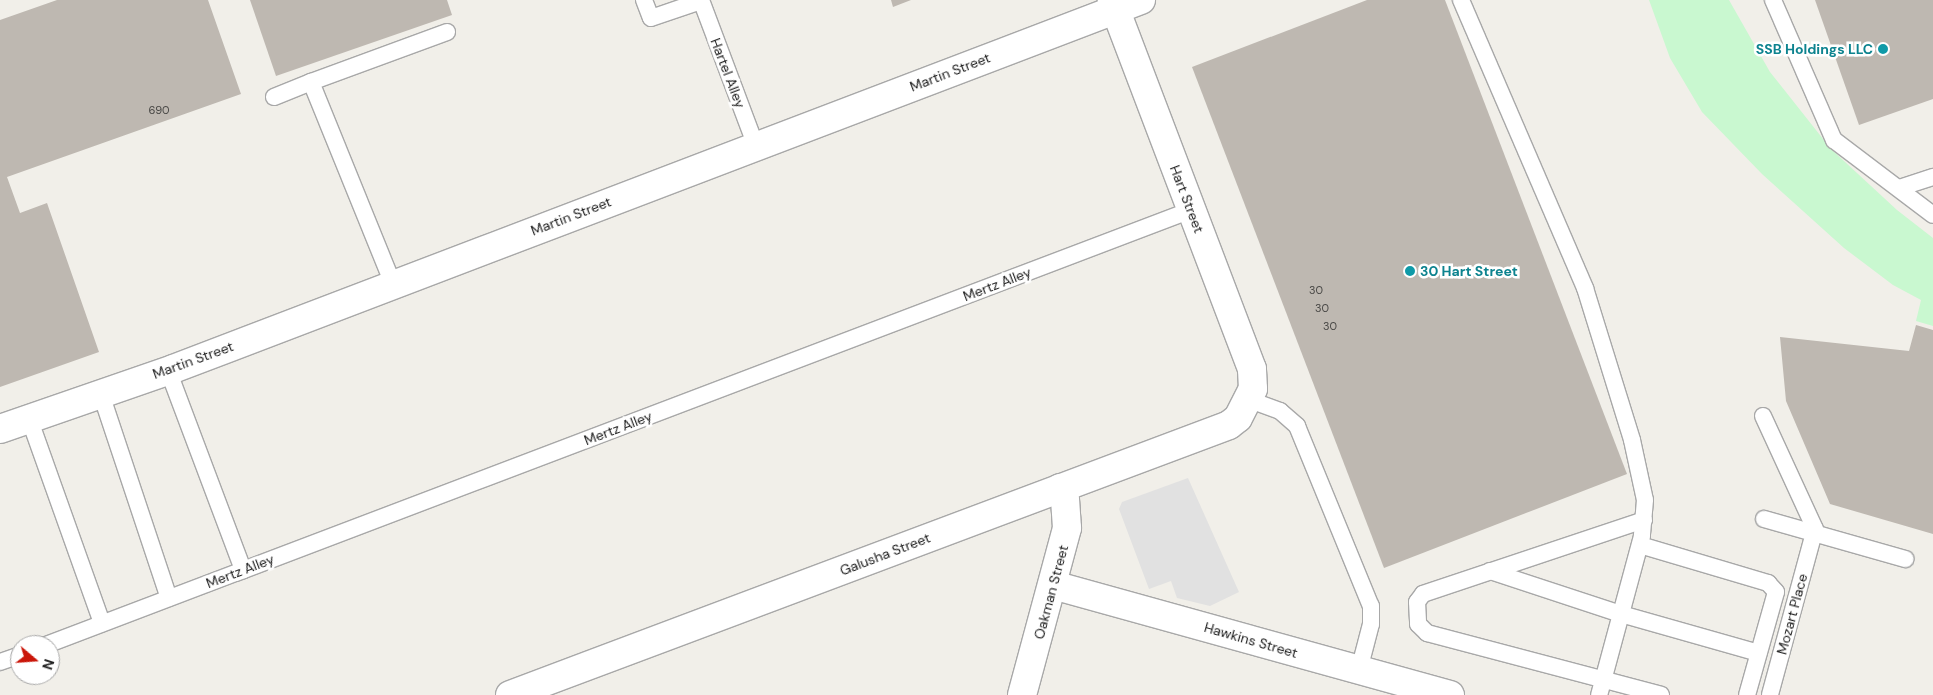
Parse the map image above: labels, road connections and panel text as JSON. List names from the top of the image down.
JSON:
{
  "streets": {
    "street": [
      "Martin Street",
      "Hart Street",
      "Galusha Street",
      "Oakman Street",
      "Hawkins Street"
    ],
    "lane": ["Hartel Alley", "Mertz Alley", "Mozart Place"]
  },
  "crossings": [
    ["Martin Street", "Hartel Alley"],
    ["Martin Street", "Hart Street"],
    ["Hart Street", "Mertz Alley"],
    ["Hart Street", "Galusha Street"],
    ["Galusha Street", "Oakman Street"],
    ["Oakman Street", "Hawkins Street"]
  ],
  "places": ["SSB Holdings LLC", "30 Hart Street"],
  "house_numbers": [
    "690",
    "30",
    "30",
    "30"
  ],
  "north": "right"
}
